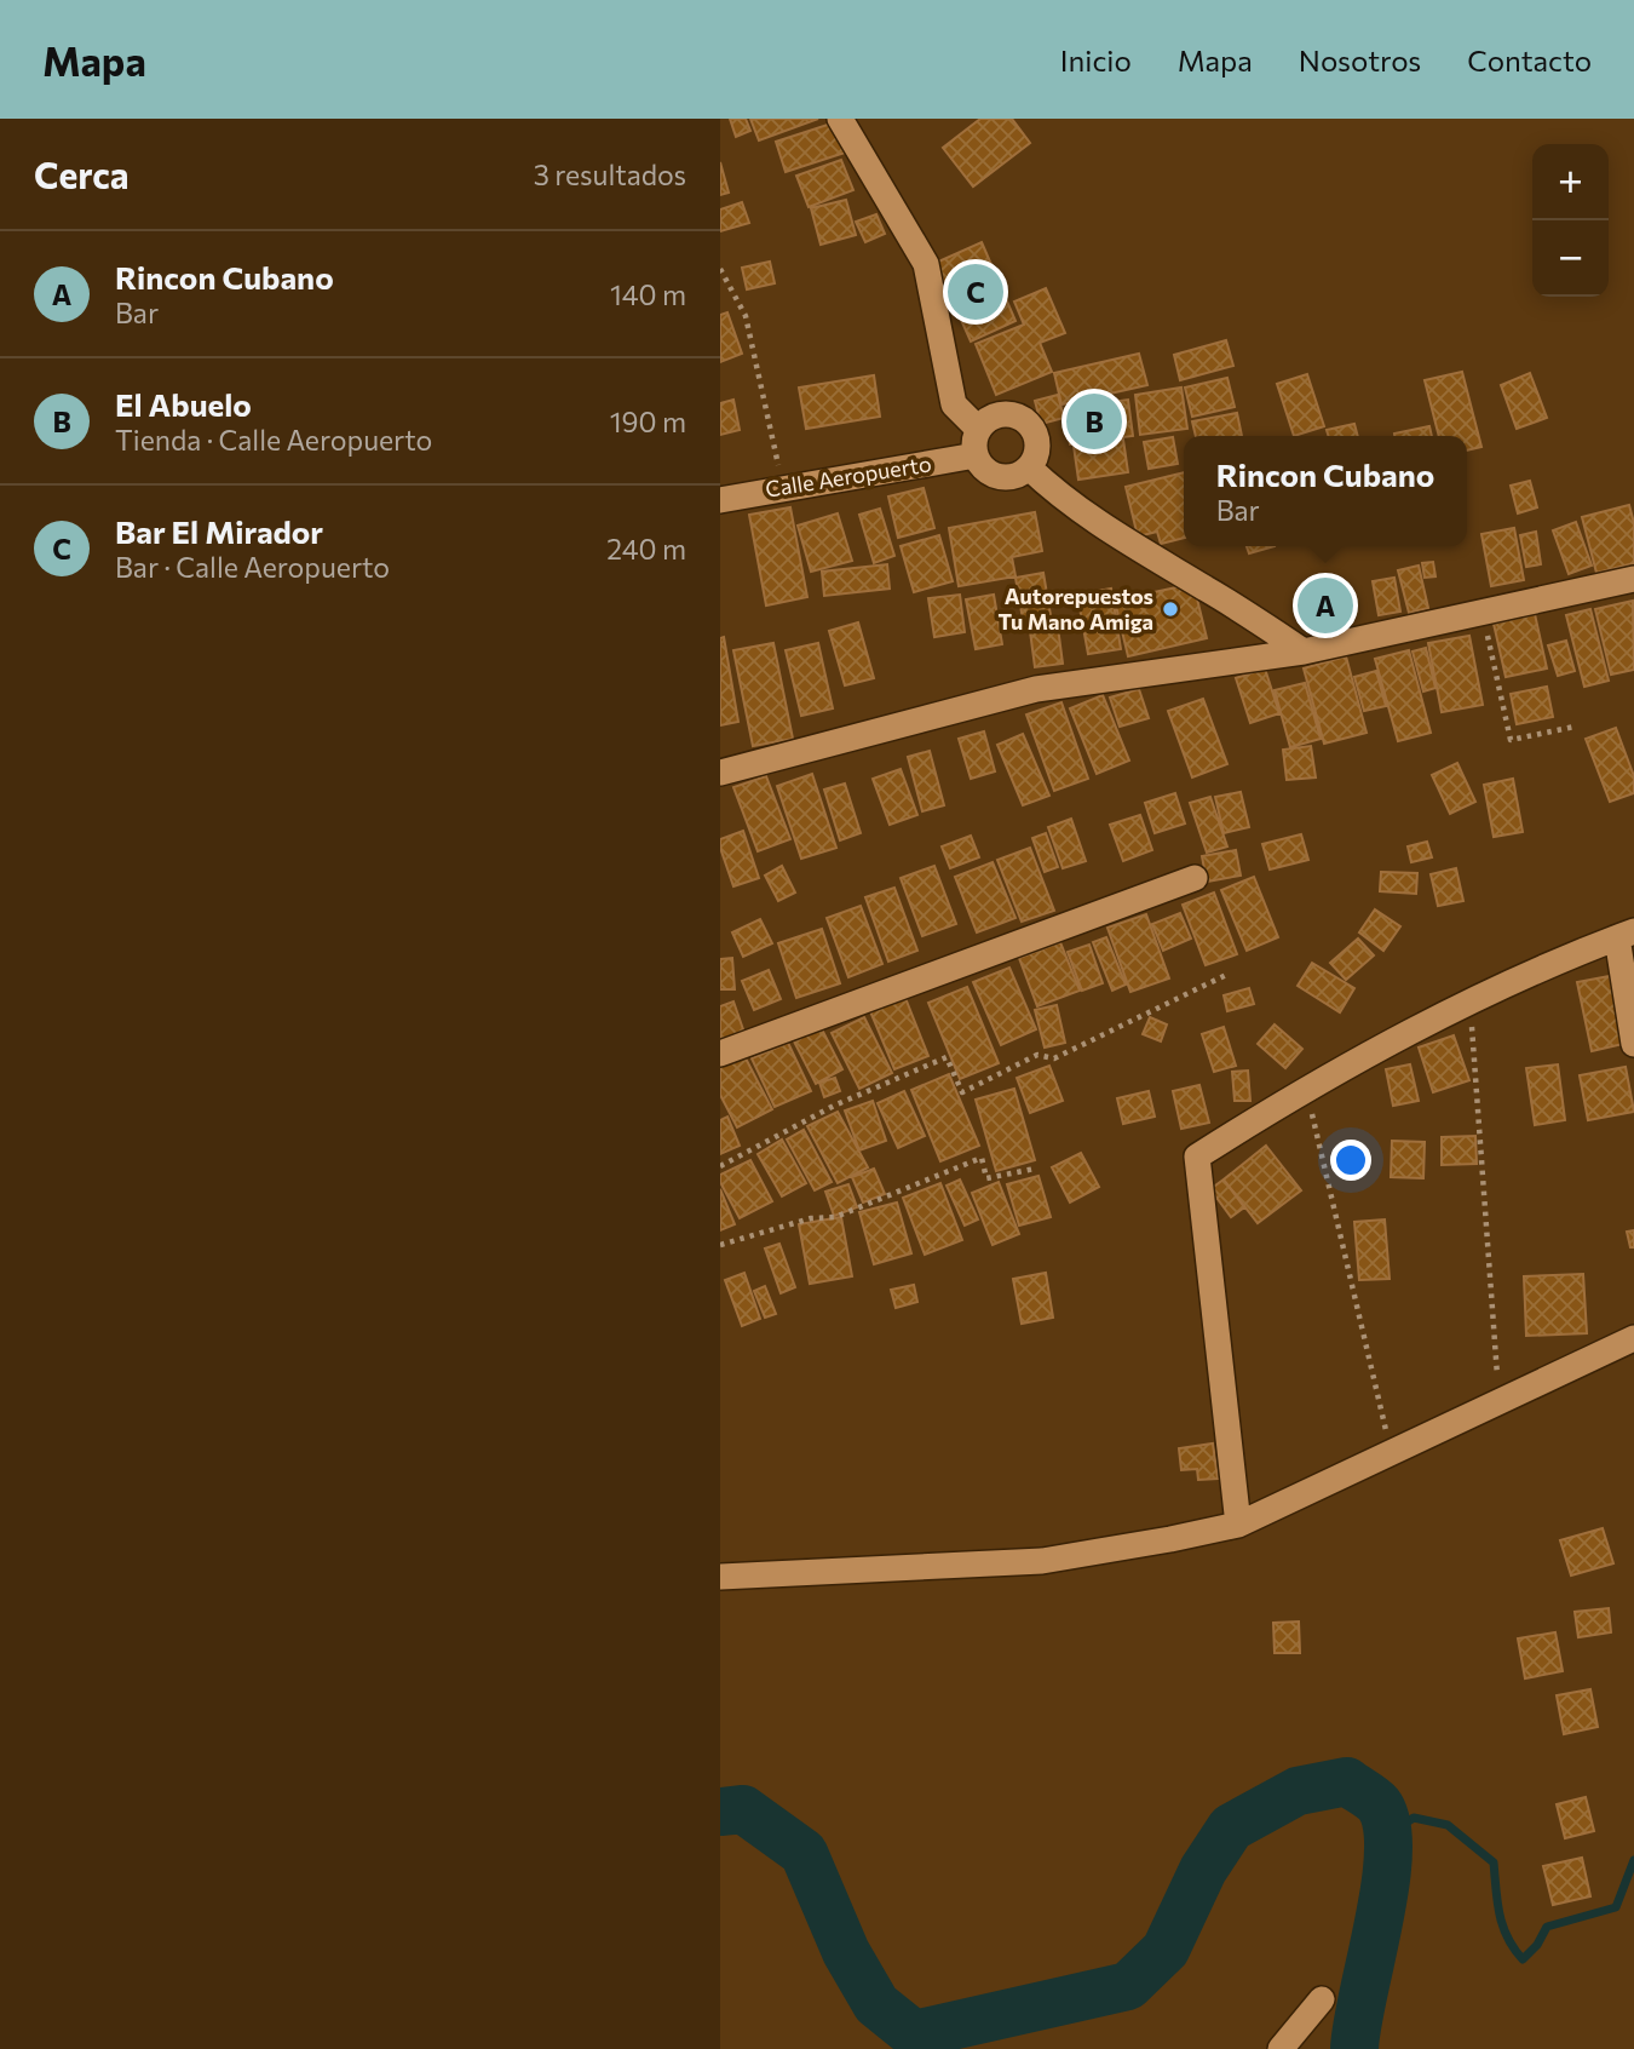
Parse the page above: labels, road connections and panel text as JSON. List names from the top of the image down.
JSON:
{
  "streets": {
    "street": ["Calle Aeropuerto"]
  },
  "places": ["Autorepuestos Tu Mano Amiga"],
  "page": {
    "header": "Mapa",
    "nav": [
      "Inicio",
      "Mapa",
      "Nosotros",
      "Contacto"
    ],
    "heading": ["Cerca", "3 resultados"],
    "map_buttons": ["+", "−"],
    "list": [
      {
        "mark": "A",
        "name": "Rincon Cubano",
        "note": "Bar",
        "value": "140 m"
      },
      {
        "mark": "B",
        "name": "El Abuelo",
        "note": "Tienda · Calle Aeropuerto",
        "value": "190 m"
      },
      {
        "mark": "C",
        "name": "Bar El Mirador",
        "note": "Bar · Calle Aeropuerto",
        "value": "240 m"
      }
    ],
    "pins": ["C", "B", "A"],
    "popup": ["Rincon Cubano", "Bar"]
  }
}
